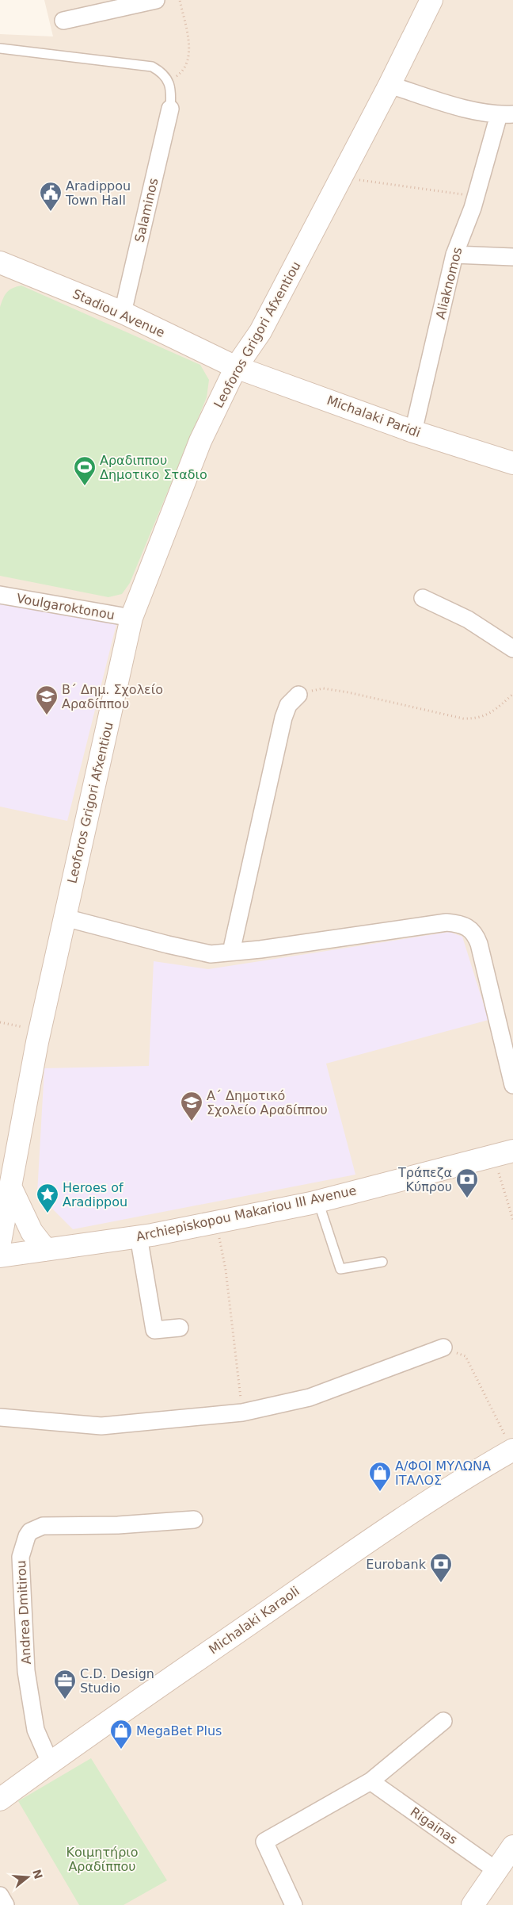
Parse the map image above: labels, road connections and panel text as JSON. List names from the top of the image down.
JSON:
{
  "streets": {
    "main road": [
      "Stadiou Avenue",
      "Leoforos Grigori Afxentiou",
      "Michalaki Paridi",
      "Archiepiskopou Makariou III Avenue",
      "Michalaki Karaoli"
    ],
    "street": [
      "Salaminos",
      "Aliaknomos",
      "Voulgaroktonou",
      "Andrea Dmitirou",
      "Rigainas"
    ]
  },
  "crossings": [
    ["Salaminos", "Stadiou Avenue"],
    ["Aliaknomos", "Michalaki Paridi"],
    ["Stadiou Avenue", "Leoforos Grigori Afxentiou"],
    ["Stadiou Avenue", "Michalaki Paridi"],
    ["Leoforos Grigori Afxentiou", "Michalaki Paridi"],
    ["Leoforos Grigori Afxentiou", "Voulgaroktonou"],
    ["Andrea Dmitirou", "Michalaki Karaoli"]
  ],
  "parks": ["Κοιμητήριο Αραδίππου"],
  "places": {
    "public building": ["Aradippou Town Hall"],
    "sports": ["Αραδιππου Δημοτικο Σταδιο"],
    "school or university": ["Β´ Δημ. Σχολείο Αραδίππου", "Α´ Δημοτικό Σχολείο Αραδίππου"],
    "bank": ["Τράπεζα Κύπρου", "Eurobank"],
    "place": ["Heroes of Aradippou"],
    "shop": ["Α/ΦΟΙ ΜΥΛΩΝΑ ΙΤΑΛΟΣ", "MegaBet Plus"],
    "office": ["C.D. Design Studio"]
  },
  "north": "right"
}
